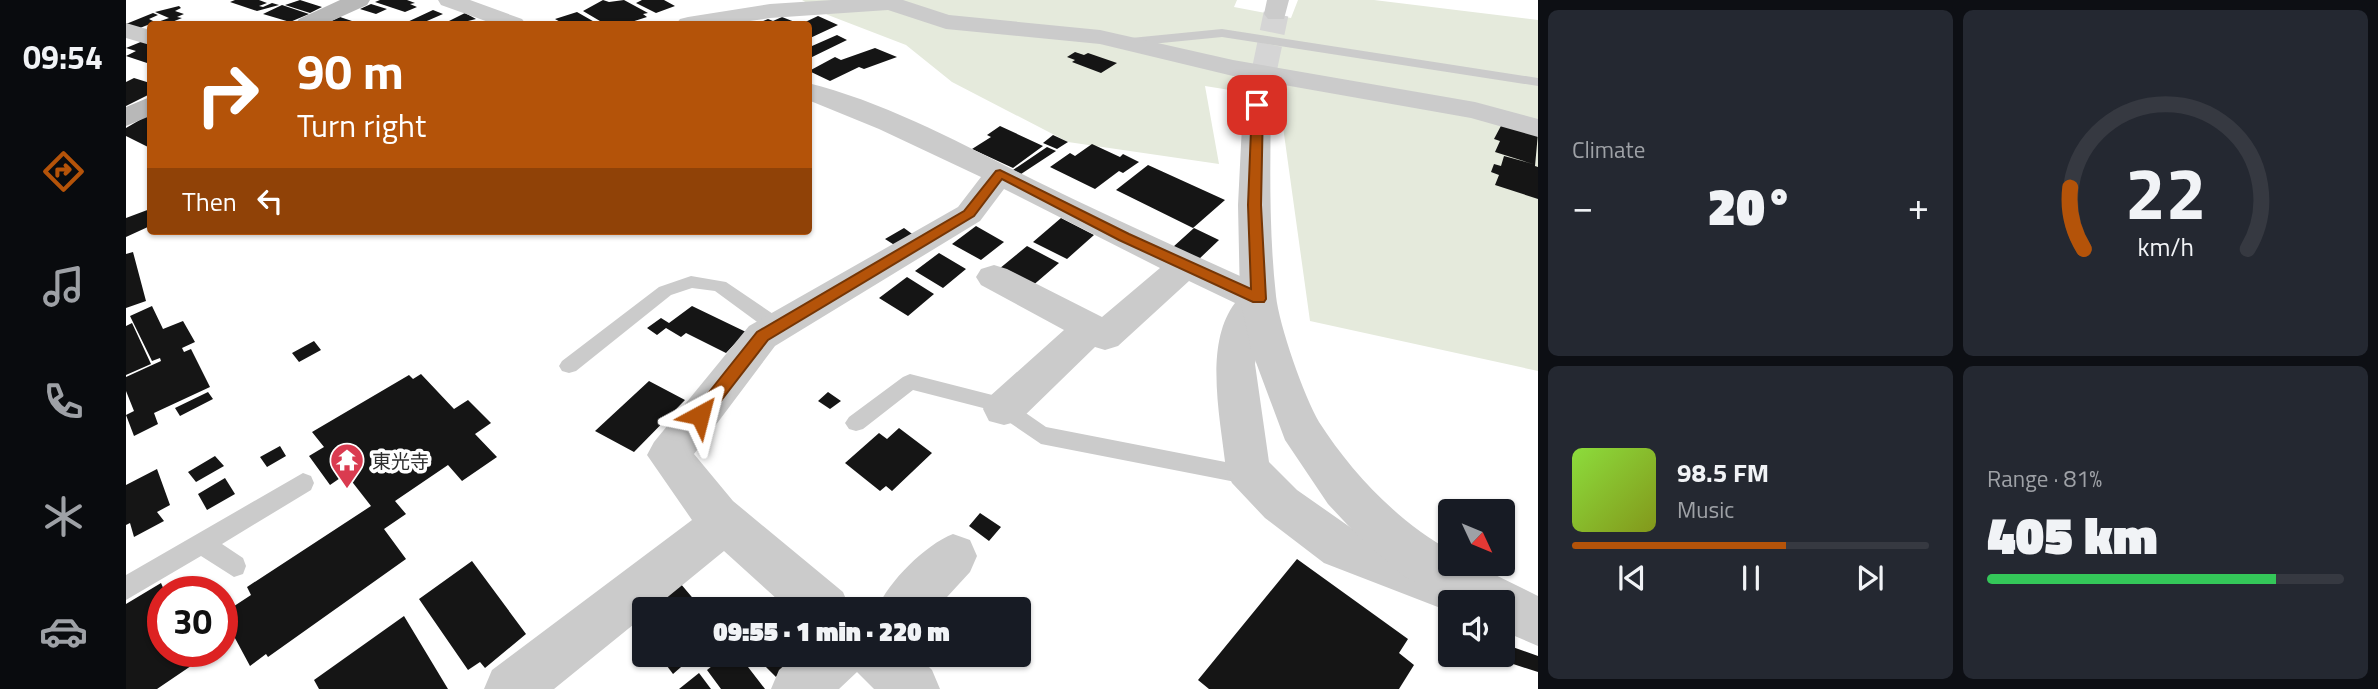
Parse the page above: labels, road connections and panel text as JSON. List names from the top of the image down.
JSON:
{
  "places": {
    "temple": ["東光寺"]
  },
  "north": "bottom right",
  "page": {
    "tabs": "09:54",
    "tile": [
      "Climate",
      ["Range · 81%", "405 km"]
    ],
    "turn": ["90 m", "Turn right"],
    "then": "Then",
    "heat": ["−", "20°", "+"],
    "song": ["98.5 FM", "Music"],
    "limit": "30",
    "trip": "09:55 · 1 min · 220 m",
    "gauge": ["22", "km/h"]
  }
}
